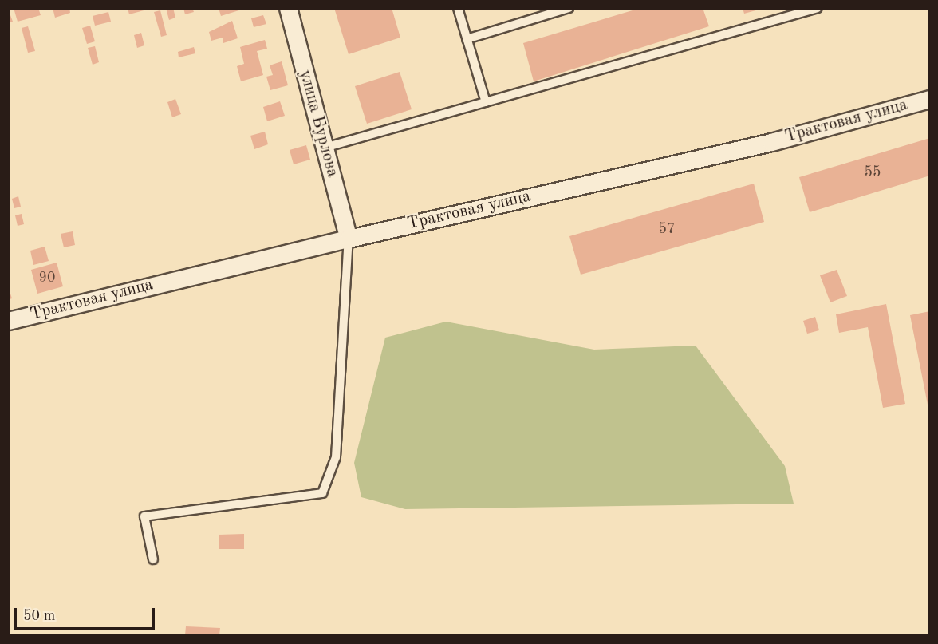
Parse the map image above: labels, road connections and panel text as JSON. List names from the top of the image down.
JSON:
{
  "streets": {
    "street": ["Трактовая улица", "улица Бурлова"]
  },
  "crossings": [
    ["Трактовая улица", "улица Бурлова"]
  ],
  "house_numbers": ["55", "57", "90"],
  "scale_bar": "50 m"
}
